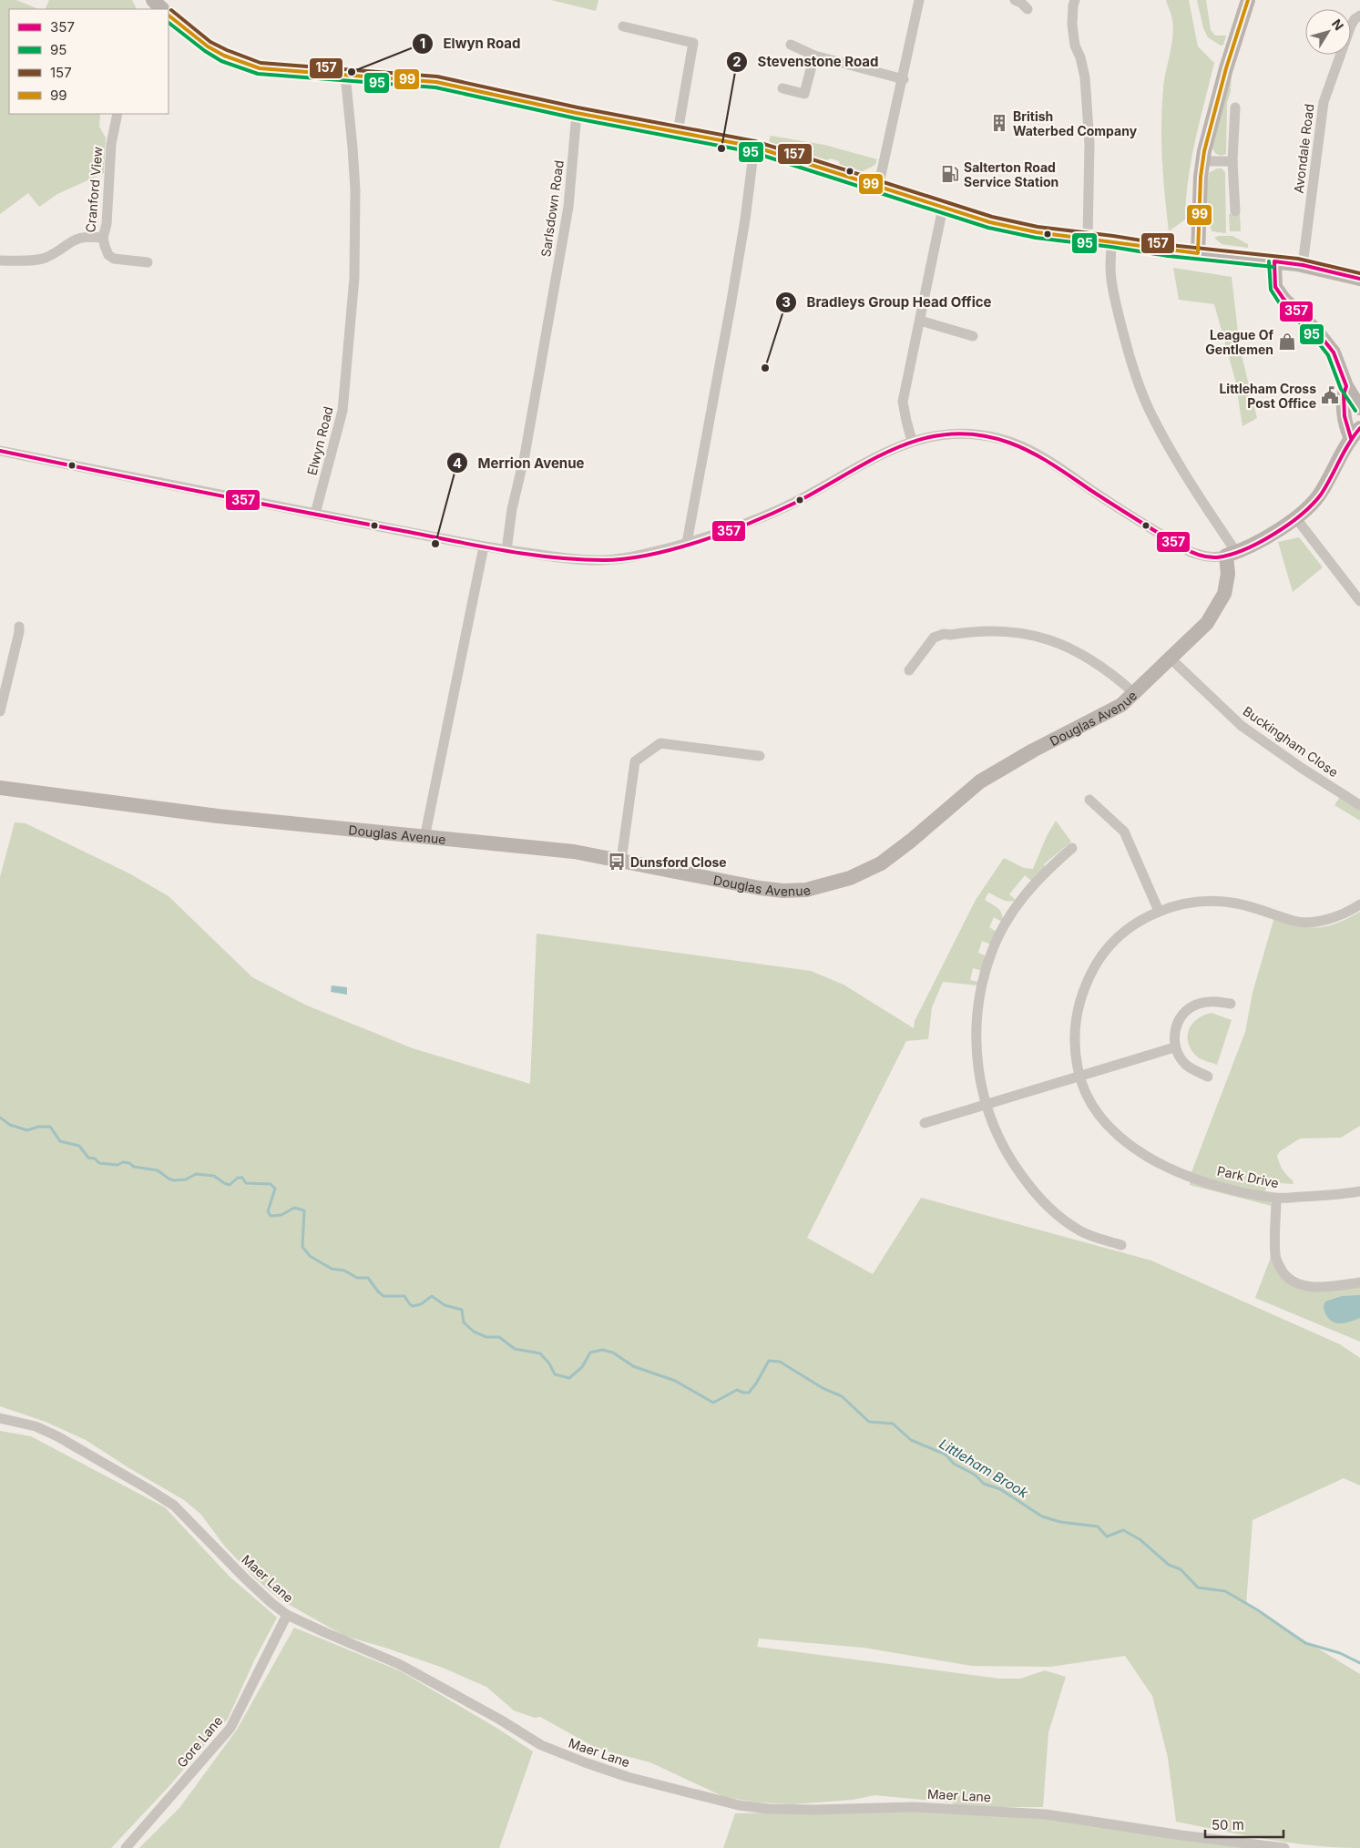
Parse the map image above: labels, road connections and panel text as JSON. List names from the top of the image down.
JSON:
{
  "streets": {
    "street": [
      "Avondale Road",
      "Cranford View",
      "Sarlsdown Road",
      "Elwyn Road",
      "Douglas Avenue",
      "Buckingham Close",
      "Park Drive",
      "Maer Lane",
      "Gore Lane"
    ]
  },
  "crossings": [
    ["Douglas Avenue", "Buckingham Close"],
    ["Maer Lane", "Gore Lane"]
  ],
  "water": ["Littleham Brook"],
  "places": {
    "other": [
      "Elwyn Road",
      "Stevenstone Road",
      "Bradleys Group Head Office",
      "Merrion Avenue"
    ],
    "building": ["British Waterbed Company"],
    "fuel station": ["Salterton Road Service Station"],
    "shop": ["League Of Gentlemen"],
    "public building": ["Littleham Cross Post Office"],
    "bus stop": ["Dunsford Close"]
  },
  "lines": [
    "transit line 99",
    "transit line 157",
    "transit line 95",
    "transit line 357"
  ],
  "legend": [
    "357",
    "95",
    "157",
    "99"
  ],
  "scale_bar": "50 m",
  "north": "top right"
}
